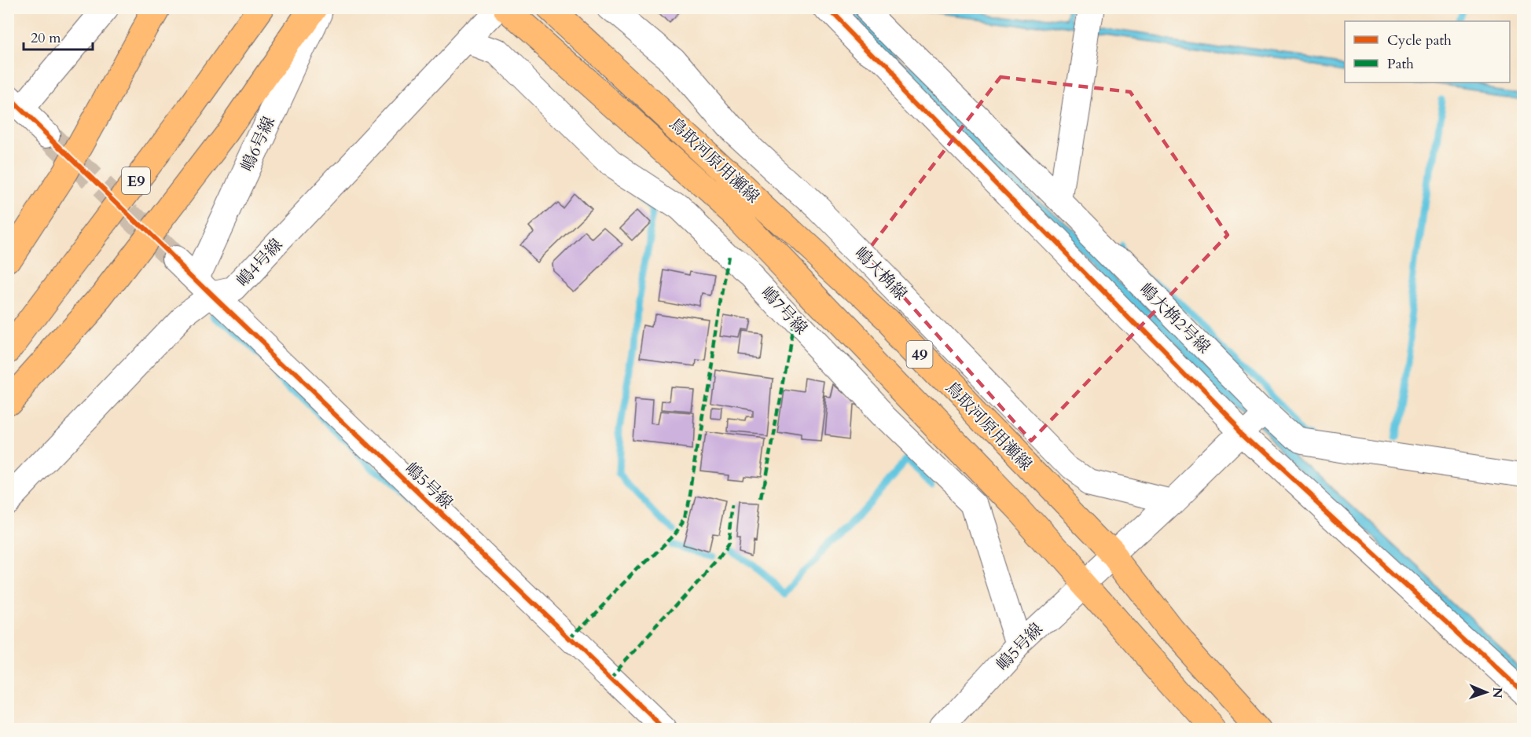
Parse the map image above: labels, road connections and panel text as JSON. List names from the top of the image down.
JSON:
{
  "streets": {
    "main road": ["鳥取河原用瀬線", "E9", "49"],
    "street": [
      "嶋6号線",
      "嶋4号線",
      "嶋大桷線",
      "嶋7号線",
      "嶋大桷2号線",
      "嶋5号線"
    ]
  },
  "crossings": [
    ["嶋6号線", "嶋4号線"],
    ["嶋6号線", "嶋5号線"],
    ["鳥取河原用瀬線", "嶋5号線"],
    ["嶋4号線", "嶋7号線"],
    ["嶋4号線", "嶋5号線"],
    ["嶋7号線", "嶋5号線"]
  ],
  "legend": ["Cycle path", "Path"],
  "scale_bar": "20 m",
  "north": "right"
}
